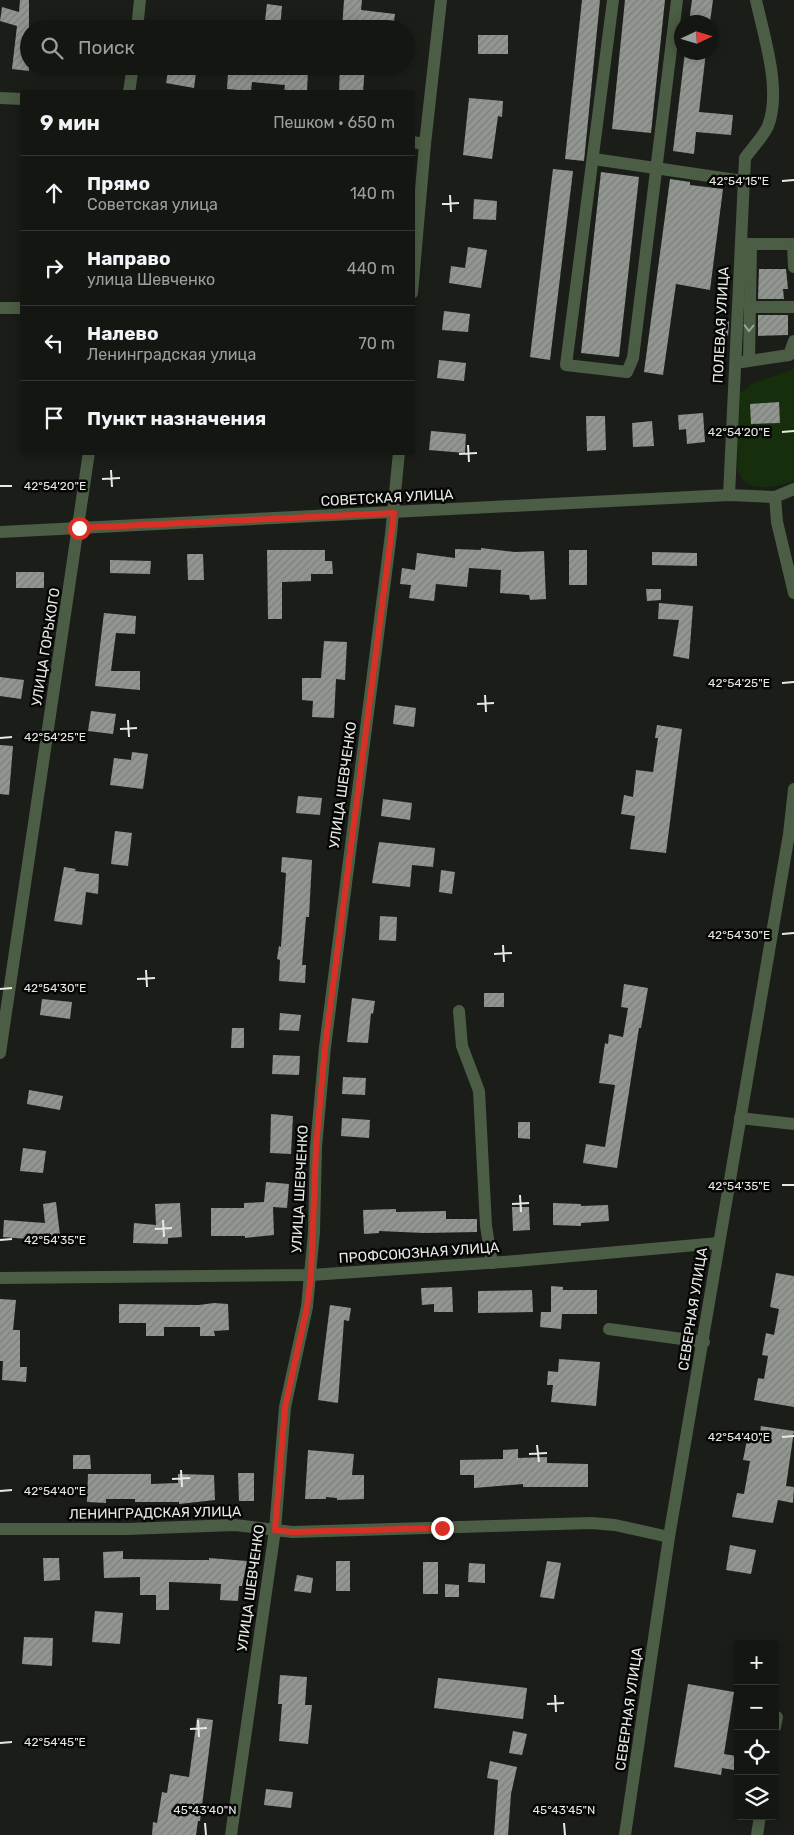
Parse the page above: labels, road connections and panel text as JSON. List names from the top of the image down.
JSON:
{
  "streets": {
    "street": [
      "ПОЛЕВАЯ УЛИЦА",
      "СОВЕТСКАЯ УЛИЦА",
      "УЛИЦА ГОРЬКОГО",
      "УЛИЦА ШЕВЧЕНКО",
      "ПРОФСОЮЗНАЯ УЛИЦА",
      "СЕВЕРНАЯ УЛИЦА",
      "ЛЕНИНГРАДСКАЯ УЛИЦА"
    ]
  },
  "crossings": [
    ["ПОЛЕВАЯ УЛИЦА", "СОВЕТСКАЯ УЛИЦА"],
    ["СОВЕТСКАЯ УЛИЦА", "УЛИЦА ГОРЬКОГО"],
    ["СОВЕТСКАЯ УЛИЦА", "УЛИЦА ШЕВЧЕНКО"],
    ["УЛИЦА ШЕВЧЕНКО", "ПРОФСОЮЗНАЯ УЛИЦА"],
    ["УЛИЦА ШЕВЧЕНКО", "ЛЕНИНГРАДСКАЯ УЛИЦА"],
    ["ПРОФСОЮЗНАЯ УЛИЦА", "СЕВЕРНАЯ УЛИЦА"],
    ["СЕВЕРНАЯ УЛИЦА", "ЛЕНИНГРАДСКАЯ УЛИЦА"]
  ],
  "north": "right",
  "page": {
    "search": "Поиск",
    "heading": ["9 мин", "Пешком · 650 m"],
    "list": [
      ["Прямо", "Советская улица", "140 m"],
      ["Направо", "улица Шевченко", "440 m"],
      ["Налево", "Ленинградская улица", "70 m"],
      "Пункт назначения"
    ],
    "map_buttons": ["+", "−"]
  },
  "coordinates": [
    "42°54'15\"E",
    "42°54'20\"E",
    "42°54'25\"E",
    "42°54'30\"E",
    "42°54'35\"E",
    "42°54'40\"E",
    "42°54'45\"E",
    "45°43'40\"N",
    "45°43'45\"N"
  ]
}
